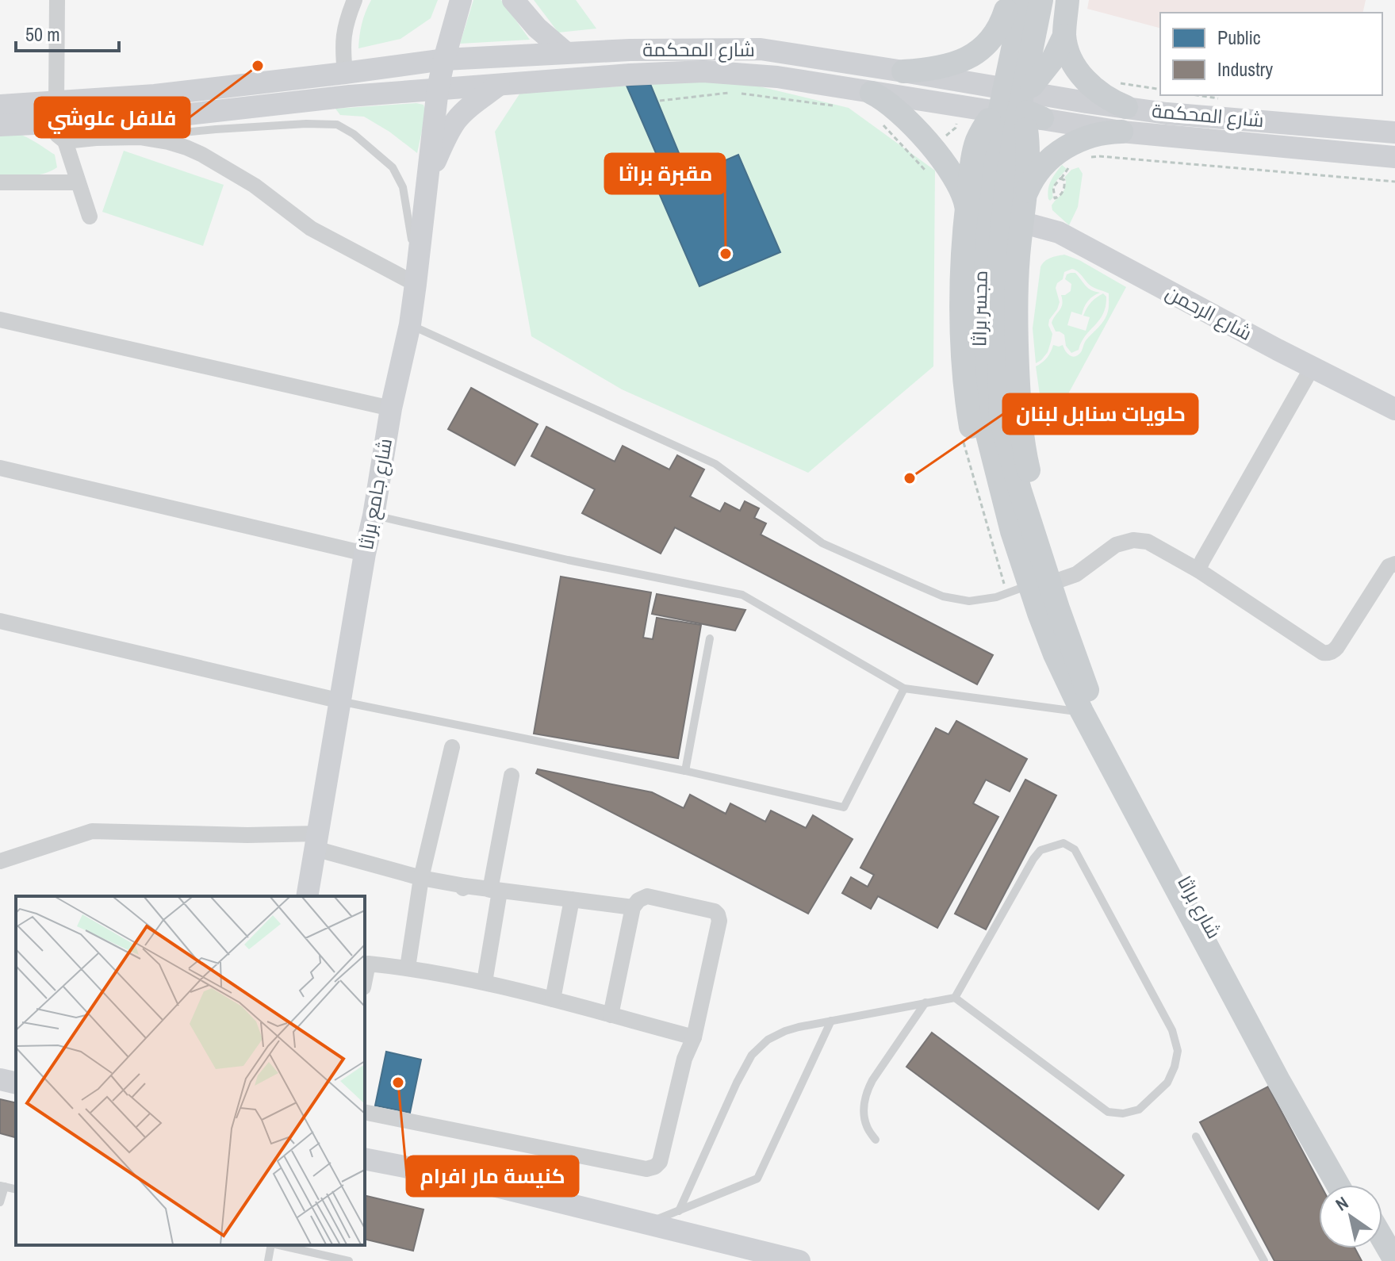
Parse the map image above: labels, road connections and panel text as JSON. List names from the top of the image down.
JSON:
{
  "streets": {
    "main road": [
      "شارع المحكمة",
      "مجسر براثا",
      "شارع الرحمن",
      "شارع جامع براثا",
      "شارع براثا"
    ]
  },
  "crossings": [
    ["شارع المحكمة", "شارع جامع براثا"],
    ["مجسر براثا", "شارع براثا"]
  ],
  "places": [
    "فلافل علوشي",
    "مقبرة براثا",
    "حلويات سنابل لبنان",
    "كنيسة مار افرام"
  ],
  "legend": ["Public", "Industry"],
  "scale_bar": "50 m",
  "north": "top left"
}
